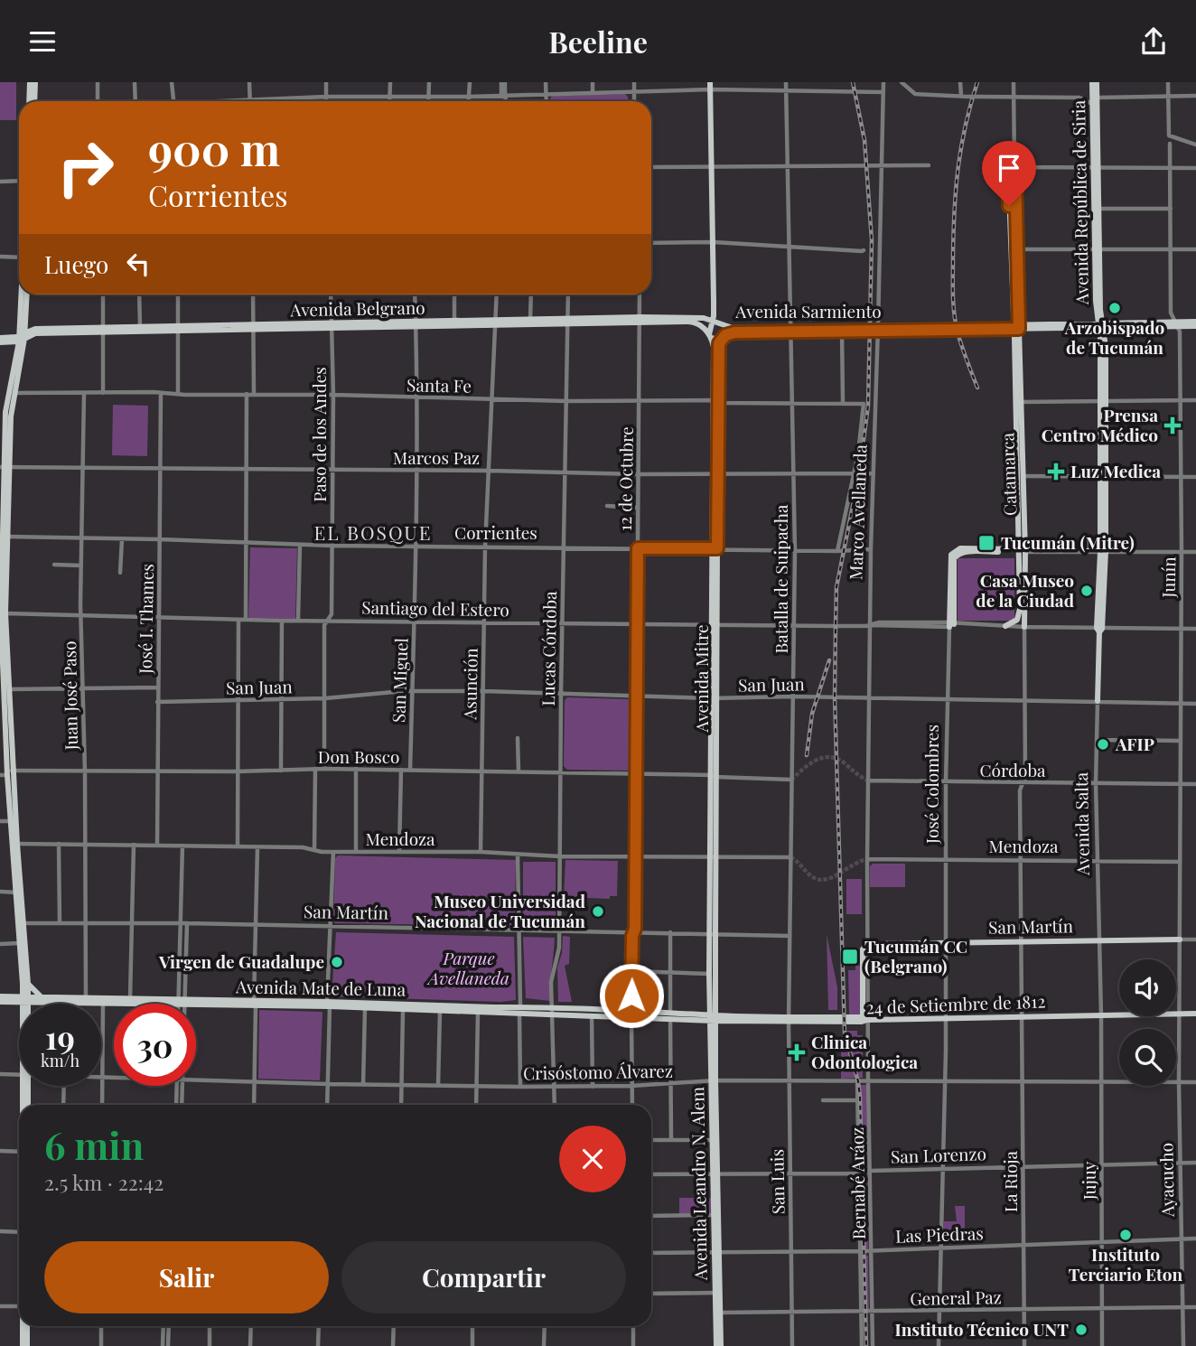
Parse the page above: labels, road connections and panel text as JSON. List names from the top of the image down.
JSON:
{
  "streets": {
    "main road": [
      "Avenida República de Siria",
      "Avenida Belgrano",
      "Avenida Sarmiento",
      "Catamarca",
      "Marco Avellaneda",
      "Avenida Mitre",
      "José Colombres",
      "Avenida Salta",
      "San Martín",
      "Avenida Mate de Luna",
      "24 de Setiembre de 1812",
      "Avenida Leandro N. Alem"
    ],
    "street": [
      "Santa Fe",
      "Paso de los Andes",
      "Marcos Paz",
      "12 de Octubre",
      "Corrientes",
      "Junín",
      "Batalla de Suipacha",
      "Santiago del Estero",
      "José I. Thames",
      "Lucas Córdoba",
      "San Miguel",
      "Asunción",
      "San Juan",
      "Juan José Paso",
      "Don Bosco",
      "Córdoba",
      "Mendoza",
      "Crisóstomo Álvarez",
      "San Lorenzo",
      "Ayacucho",
      "Jujuy",
      "San Luis",
      "La Rioja",
      "Bernabé Aráoz",
      "Las Piedras",
      "General Paz"
    ]
  },
  "crossings": [
    ["Avenida República de Siria", "Avenida Sarmiento"],
    ["Avenida República de Siria", "Avenida Salta"],
    ["Avenida Belgrano", "Avenida Sarmiento"],
    ["Avenida Belgrano", "Paso de los Andes"],
    ["Avenida Belgrano", "12 de Octubre"],
    ["Avenida Belgrano", "Lucas Córdoba"],
    ["Avenida Belgrano", "Avenida Mitre"],
    ["Avenida Belgrano", "San Miguel"],
    ["Avenida Belgrano", "Asunción"],
    ["Avenida Sarmiento", "Catamarca"],
    ["Avenida Sarmiento", "Marco Avellaneda"],
    ["Avenida Sarmiento", "Junín"],
    ["Avenida Sarmiento", "Batalla de Suipacha"],
    ["Avenida Sarmiento", "Avenida Mitre"],
    ["Avenida Sarmiento", "Avenida Salta"],
    ["Santa Fe", "Paso de los Andes"],
    ["Santa Fe", "Marcos Paz"],
    ["Santa Fe", "12 de Octubre"],
    ["Santa Fe", "Batalla de Suipacha"],
    ["Santa Fe", "José I. Thames"],
    ["Santa Fe", "Lucas Córdoba"],
    ["Santa Fe", "Avenida Mitre"],
    ["Santa Fe", "San Miguel"],
    ["Santa Fe", "Asunción"],
    ["Santa Fe", "Juan José Paso"],
    ["Paso de los Andes", "Marcos Paz"],
    ["Paso de los Andes", "Corrientes"],
    ["Paso de los Andes", "Santiago del Estero"],
    ["Paso de los Andes", "San Juan"],
    ["Paso de los Andes", "Don Bosco"],
    ["Marcos Paz", "12 de Octubre"],
    ["Marcos Paz", "Marco Avellaneda"],
    ["Marcos Paz", "Batalla de Suipacha"],
    ["Marcos Paz", "José I. Thames"],
    ["Marcos Paz", "Lucas Córdoba"],
    ["Marcos Paz", "Avenida Mitre"],
    ["Marcos Paz", "San Miguel"],
    ["Marcos Paz", "Asunción"],
    ["Marcos Paz", "Juan José Paso"],
    ["Catamarca", "Santiago del Estero"],
    ["Catamarca", "San Juan"],
    ["Catamarca", "Córdoba"],
    ["Catamarca", "José Colombres"],
    ["Catamarca", "Mendoza"],
    ["Catamarca", "San Martín"],
    ["Catamarca", "24 de Setiembre de 1812"],
    ["Catamarca", "La Rioja"],
    ["12 de Octubre", "Corrientes"],
    ["12 de Octubre", "Santiago del Estero"],
    ["12 de Octubre", "San Juan"],
    ["12 de Octubre", "Don Bosco"],
    ["12 de Octubre", "Mendoza"],
    ["12 de Octubre", "San Martín"],
    ["12 de Octubre", "Avenida Mate de Luna"],
    ["12 de Octubre", "Crisóstomo Álvarez"],
    ["Marco Avellaneda", "Corrientes"],
    ["Marco Avellaneda", "Santiago del Estero"],
    ["Marco Avellaneda", "San Juan"],
    ["Marco Avellaneda", "Córdoba"],
    ["Marco Avellaneda", "Mendoza"],
    ["Marco Avellaneda", "San Martín"],
    ["Marco Avellaneda", "24 de Setiembre de 1812"],
    ["Marco Avellaneda", "Bernabé Aráoz"],
    ["Corrientes", "Batalla de Suipacha"],
    ["Corrientes", "José I. Thames"],
    ["Corrientes", "Lucas Córdoba"],
    ["Corrientes", "Avenida Mitre"],
    ["Corrientes", "San Miguel"],
    ["Corrientes", "Asunción"],
    ["Corrientes", "Juan José Paso"],
    ["Junín", "Santiago del Estero"],
    ["Junín", "San Juan"],
    ["Junín", "Córdoba"],
    ["Junín", "Mendoza"],
    ["Junín", "San Martín"],
    ["Junín", "24 de Setiembre de 1812"],
    ["Junín", "Ayacucho"],
    ["Batalla de Suipacha", "Santiago del Estero"],
    ["Batalla de Suipacha", "San Juan"],
    ["Batalla de Suipacha", "Mendoza"],
    ["Batalla de Suipacha", "San Martín"],
    ["Batalla de Suipacha", "24 de Setiembre de 1812"],
    ["Batalla de Suipacha", "San Luis"],
    ["Santiago del Estero", "José I. Thames"],
    ["Santiago del Estero", "Lucas Córdoba"],
    ["Santiago del Estero", "Avenida Mitre"],
    ["Santiago del Estero", "San Miguel"],
    ["Santiago del Estero", "Asunción"],
    ["Santiago del Estero", "Juan José Paso"],
    ["Santiago del Estero", "José Colombres"],
    ["Santiago del Estero", "Avenida Salta"],
    ["José I. Thames", "San Juan"],
    ["José I. Thames", "Don Bosco"],
    ["José I. Thames", "Mendoza"],
    ["Lucas Córdoba", "San Juan"],
    ["Lucas Córdoba", "Don Bosco"],
    ["Lucas Córdoba", "Mendoza"],
    ["Lucas Córdoba", "San Martín"],
    ["Lucas Córdoba", "Avenida Mate de Luna"],
    ["Lucas Córdoba", "Crisóstomo Álvarez"],
    ["Avenida Mitre", "San Juan"],
    ["Avenida Mitre", "Don Bosco"],
    ["Avenida Mitre", "Mendoza"],
    ["Avenida Mitre", "San Martín"],
    ["Avenida Mitre", "Avenida Mate de Luna"],
    ["Avenida Mitre", "24 de Setiembre de 1812"],
    ["Avenida Mitre", "Avenida Leandro N. Alem"],
    ["San Miguel", "San Juan"],
    ["San Miguel", "Don Bosco"],
    ["Asunción", "San Juan"],
    ["Asunción", "Don Bosco"],
    ["Asunción", "Mendoza"],
    ["San Juan", "José Colombres"],
    ["San Juan", "Avenida Salta"],
    ["Juan José Paso", "Don Bosco"],
    ["Juan José Paso", "Mendoza"],
    ["Juan José Paso", "San Martín"],
    ["Juan José Paso", "Avenida Mate de Luna"],
    ["Córdoba", "José Colombres"],
    ["Córdoba", "Avenida Salta"],
    ["José Colombres", "Mendoza"],
    ["José Colombres", "San Martín"],
    ["José Colombres", "24 de Setiembre de 1812"],
    ["José Colombres", "Crisóstomo Álvarez"],
    ["José Colombres", "San Lorenzo"],
    ["José Colombres", "Las Piedras"],
    ["José Colombres", "General Paz"],
    ["Avenida Salta", "Mendoza"],
    ["Avenida Salta", "San Martín"],
    ["Avenida Salta", "24 de Setiembre de 1812"],
    ["Avenida Salta", "Jujuy"],
    ["Avenida Mate de Luna", "24 de Setiembre de 1812"],
    ["Avenida Mate de Luna", "Avenida Leandro N. Alem"],
    ["24 de Setiembre de 1812", "Ayacucho"],
    ["24 de Setiembre de 1812", "Jujuy"],
    ["24 de Setiembre de 1812", "San Luis"],
    ["24 de Setiembre de 1812", "La Rioja"],
    ["24 de Setiembre de 1812", "Avenida Leandro N. Alem"],
    ["24 de Setiembre de 1812", "Bernabé Aráoz"],
    ["Crisóstomo Álvarez", "Ayacucho"],
    ["Crisóstomo Álvarez", "Jujuy"],
    ["Crisóstomo Álvarez", "San Luis"],
    ["Crisóstomo Álvarez", "La Rioja"],
    ["Crisóstomo Álvarez", "Avenida Leandro N. Alem"],
    ["Crisóstomo Álvarez", "Bernabé Aráoz"],
    ["San Lorenzo", "Ayacucho"],
    ["San Lorenzo", "Jujuy"],
    ["San Lorenzo", "San Luis"],
    ["San Lorenzo", "La Rioja"],
    ["San Lorenzo", "Avenida Leandro N. Alem"],
    ["San Lorenzo", "Bernabé Aráoz"],
    ["Ayacucho", "Las Piedras"],
    ["Ayacucho", "General Paz"],
    ["Jujuy", "Las Piedras"],
    ["Jujuy", "General Paz"],
    ["San Luis", "Las Piedras"],
    ["San Luis", "General Paz"],
    ["La Rioja", "Las Piedras"],
    ["La Rioja", "General Paz"],
    ["Avenida Leandro N. Alem", "Las Piedras"],
    ["Avenida Leandro N. Alem", "General Paz"],
    ["Bernabé Aráoz", "Las Piedras"],
    ["Bernabé Aráoz", "General Paz"]
  ],
  "districts": ["EL BOSQUE"],
  "parks": ["Parque Avellaneda"],
  "places": {
    "other": [
      "Arzobispado de Tucumán",
      "Casa Museo de la Ciudad",
      "AFIP",
      "Museo Universidad Nacional de Tucumán",
      "Virgen de Guadalupe",
      "Instituto Terciario Eton",
      "Instituto Técnico UNT"
    ],
    "health": ["Prensa Centro Médico", "Luz Medica", "Clinica Odontologica"],
    "transit": ["Tucumán (Mitre)", "Tucumán CC (Belgrano)"]
  },
  "page": {
    "header": "Beeline",
    "turn": ["900 m", "Corrientes"],
    "then": "Luego",
    "speed": "19 km/h",
    "limit": "30",
    "heading": ["6 min", "2.5 km · 22:42"],
    "buttons": ["Salir", "Compartir"]
  }
}
